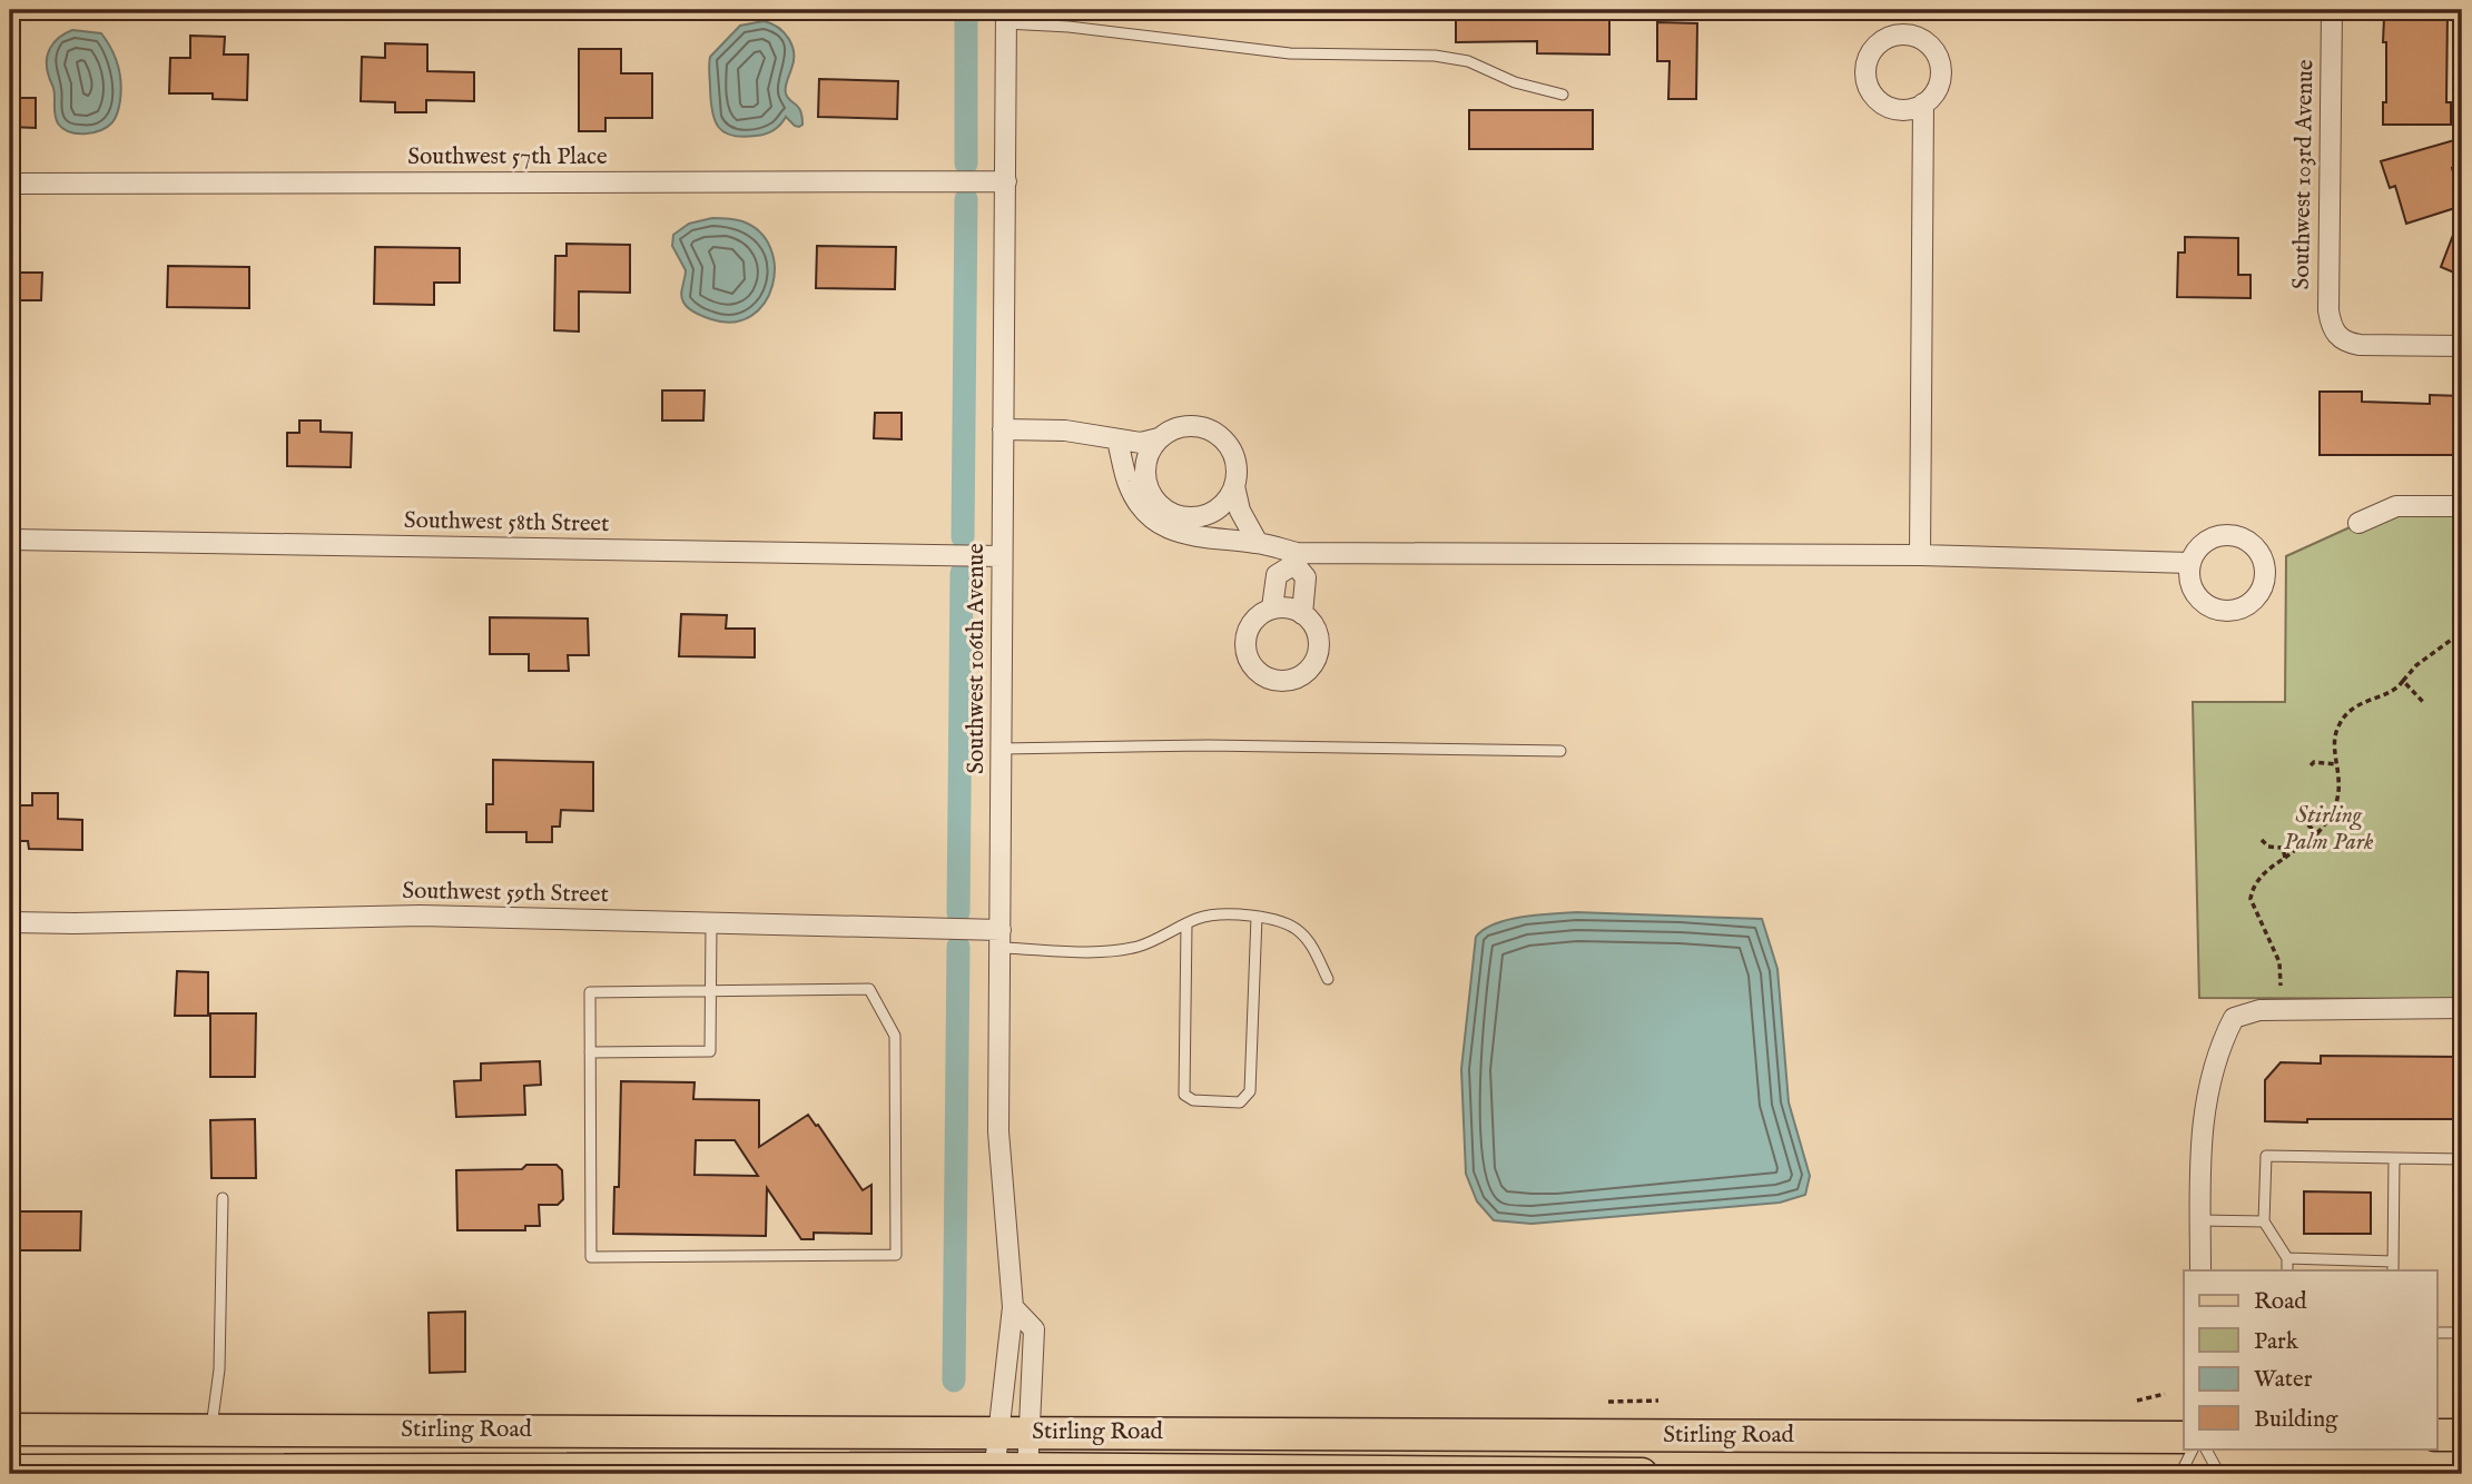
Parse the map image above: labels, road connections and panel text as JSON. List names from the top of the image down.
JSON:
{
  "streets": {
    "main road": ["Stirling Road"],
    "street": [
      "Southwest 57th Place",
      "Southwest 103rd Avenue",
      "Southwest 58th Street",
      "Southwest 106th Avenue",
      "Southwest 59th Street"
    ]
  },
  "crossings": [
    ["Southwest 57th Place", "Southwest 106th Avenue"],
    ["Southwest 58th Street", "Southwest 106th Avenue"],
    ["Southwest 106th Avenue", "Southwest 59th Street"],
    ["Southwest 106th Avenue", "Stirling Road"]
  ],
  "parks": ["Stirling Palm Park"],
  "legend": [
    "Road",
    "Park",
    "Water",
    "Building"
  ]
}
